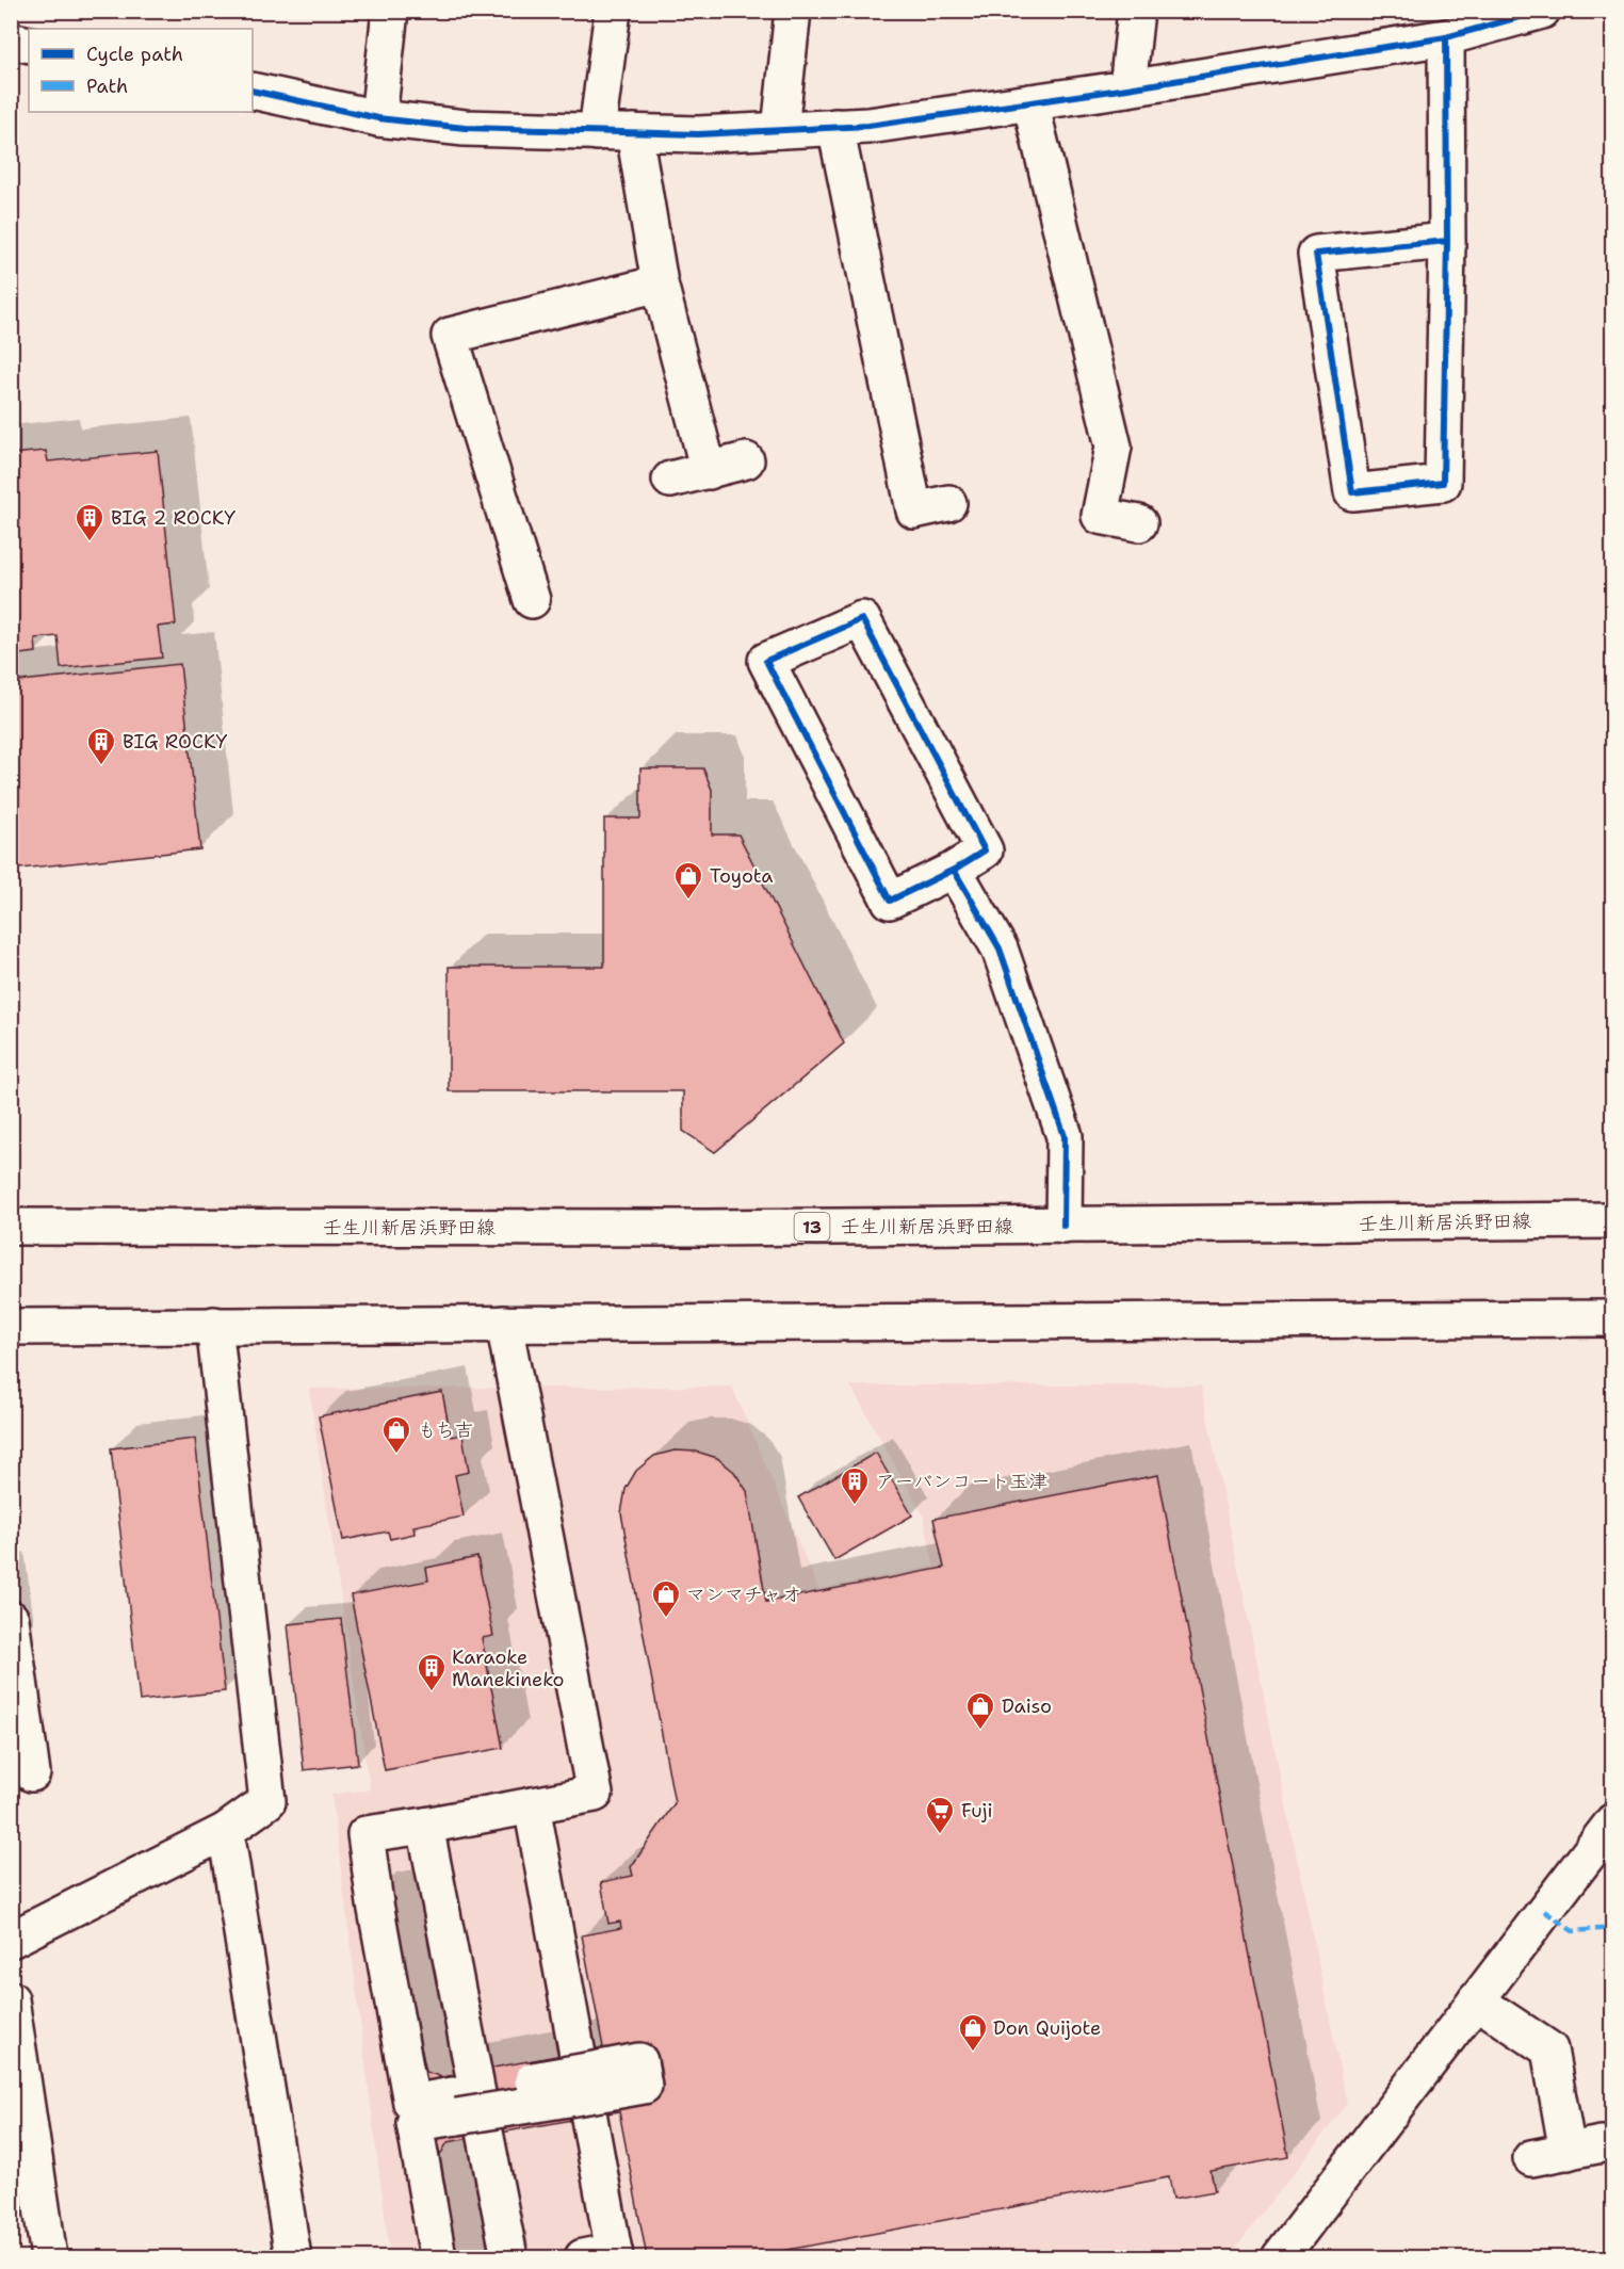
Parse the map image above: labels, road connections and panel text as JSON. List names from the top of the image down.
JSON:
{
  "streets": {
    "street": ["壬生川新居浜野田線", "13"]
  },
  "places": {
    "building": [
      "BIG 2 ROCKY",
      "BIG ROCKY",
      "アーバンコート玉津",
      "Karaoke Manekineko"
    ],
    "shop": [
      "Toyota",
      "もち吉",
      "マンマチャオ",
      "Daiso",
      "Don Quijote"
    ],
    "supermarket": ["Fuji"]
  },
  "legend": ["Cycle path", "Path"]
}
